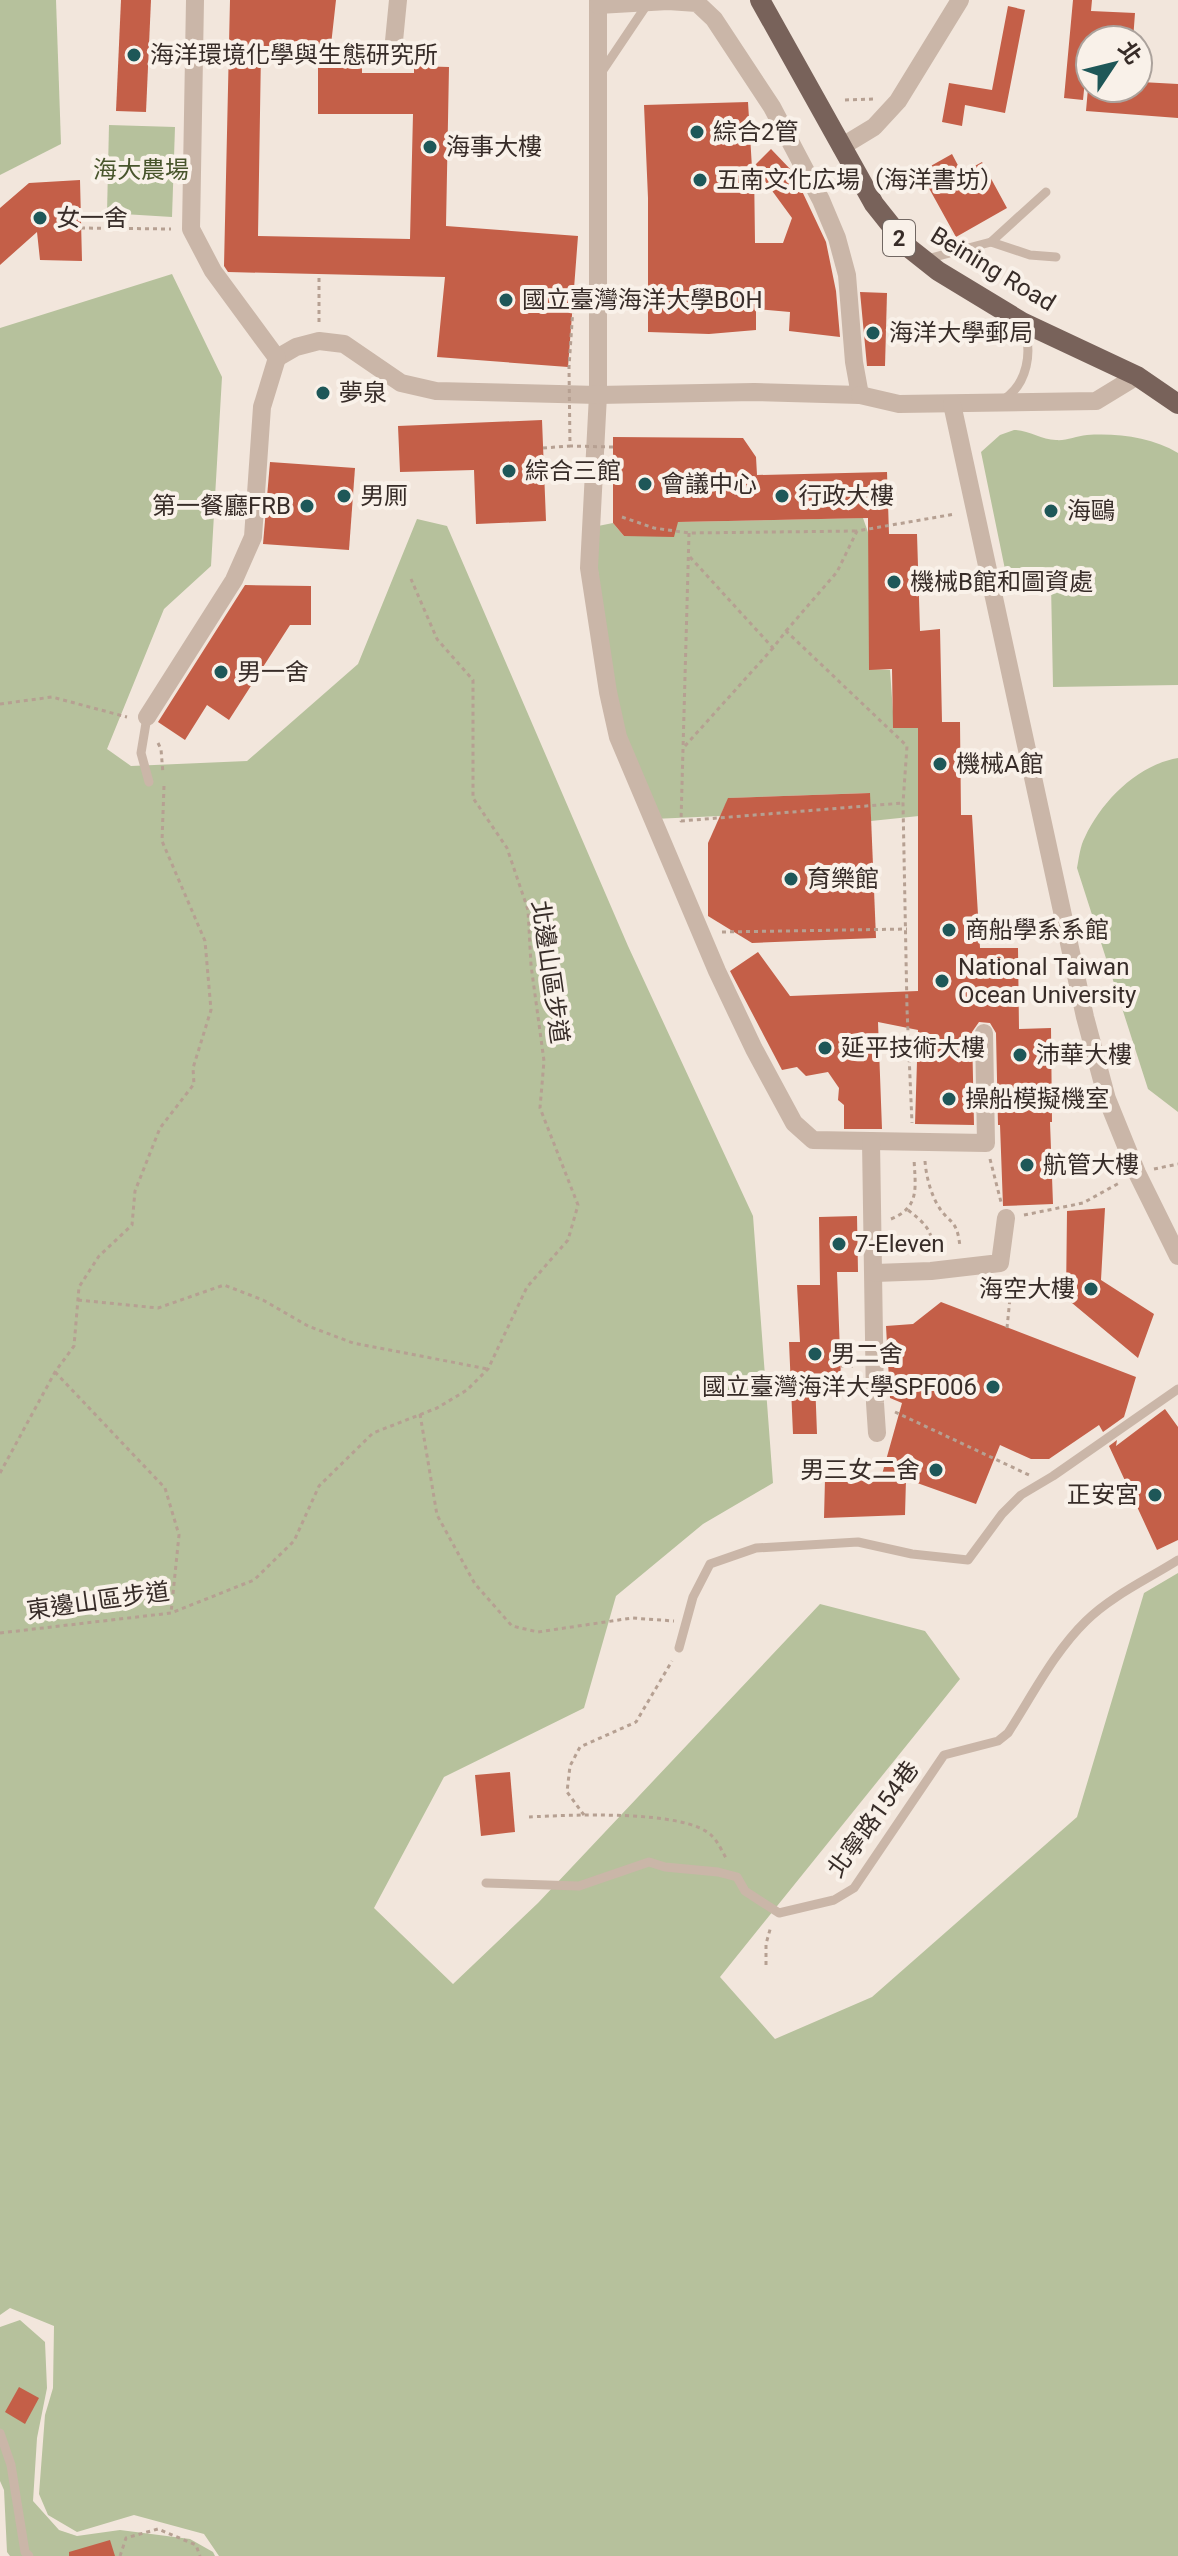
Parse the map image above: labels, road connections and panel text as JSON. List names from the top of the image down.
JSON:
{
  "streets": {
    "main road": ["2", "Beining Road"],
    "lane": ["北寧路154巷"],
    "path": ["北邊山區步道", "東邊山區步道"]
  },
  "crossings": [
    ["北邊山區步道", "東邊山區步道"]
  ],
  "parks": ["海大農場"],
  "places": [
    "海洋環境化學與生態研究所",
    "綜合2管",
    "海事大樓",
    "五南文化広場（海洋書坊）",
    "女一舍",
    "國立臺灣海洋大學BOH",
    "海洋大學郵局",
    "夢泉",
    "綜合三館",
    "會議中心",
    "男厠",
    "行政大樓",
    "第一餐廳FRB",
    "海鷗",
    "機械B館和圖資處",
    "男一舍",
    "機械A館",
    "育樂館",
    "商船學系系館",
    "National Taiwan Ocean University",
    "延平技術大樓",
    "沛華大樓",
    "操船模擬機室",
    "航管大樓",
    "7-Eleven",
    "海空大樓",
    "男二舍",
    "國立臺灣海洋大學SPF006",
    "男三女二舍",
    "正安宮"
  ],
  "north": "top right"
}
